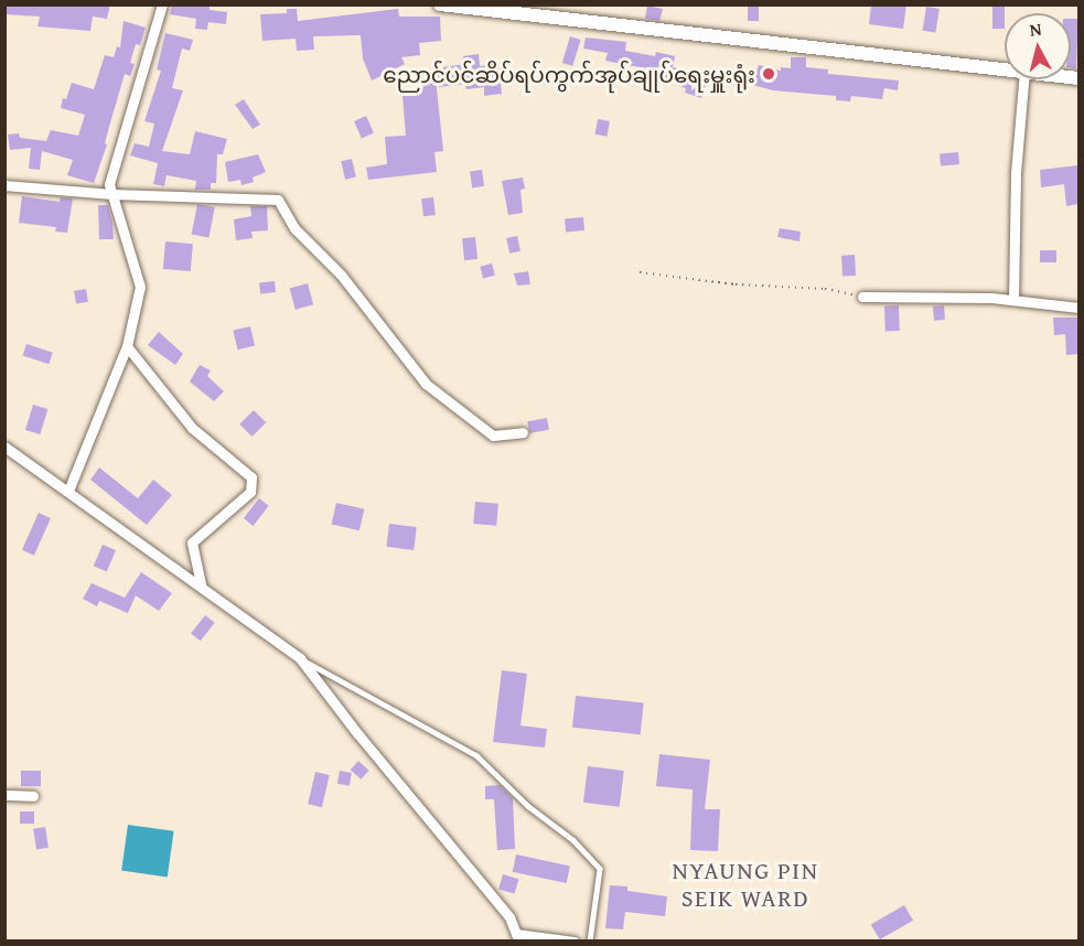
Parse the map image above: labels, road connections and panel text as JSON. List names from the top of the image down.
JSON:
{
  "districts": ["NYAUNG PIN SEIK WARD"],
  "places": ["ညောင်ပင်ဆိပ်ရပ်ကွက်အုပ်ချုပ်ရေးမှူးရုံး"],
  "north": "top"
}
